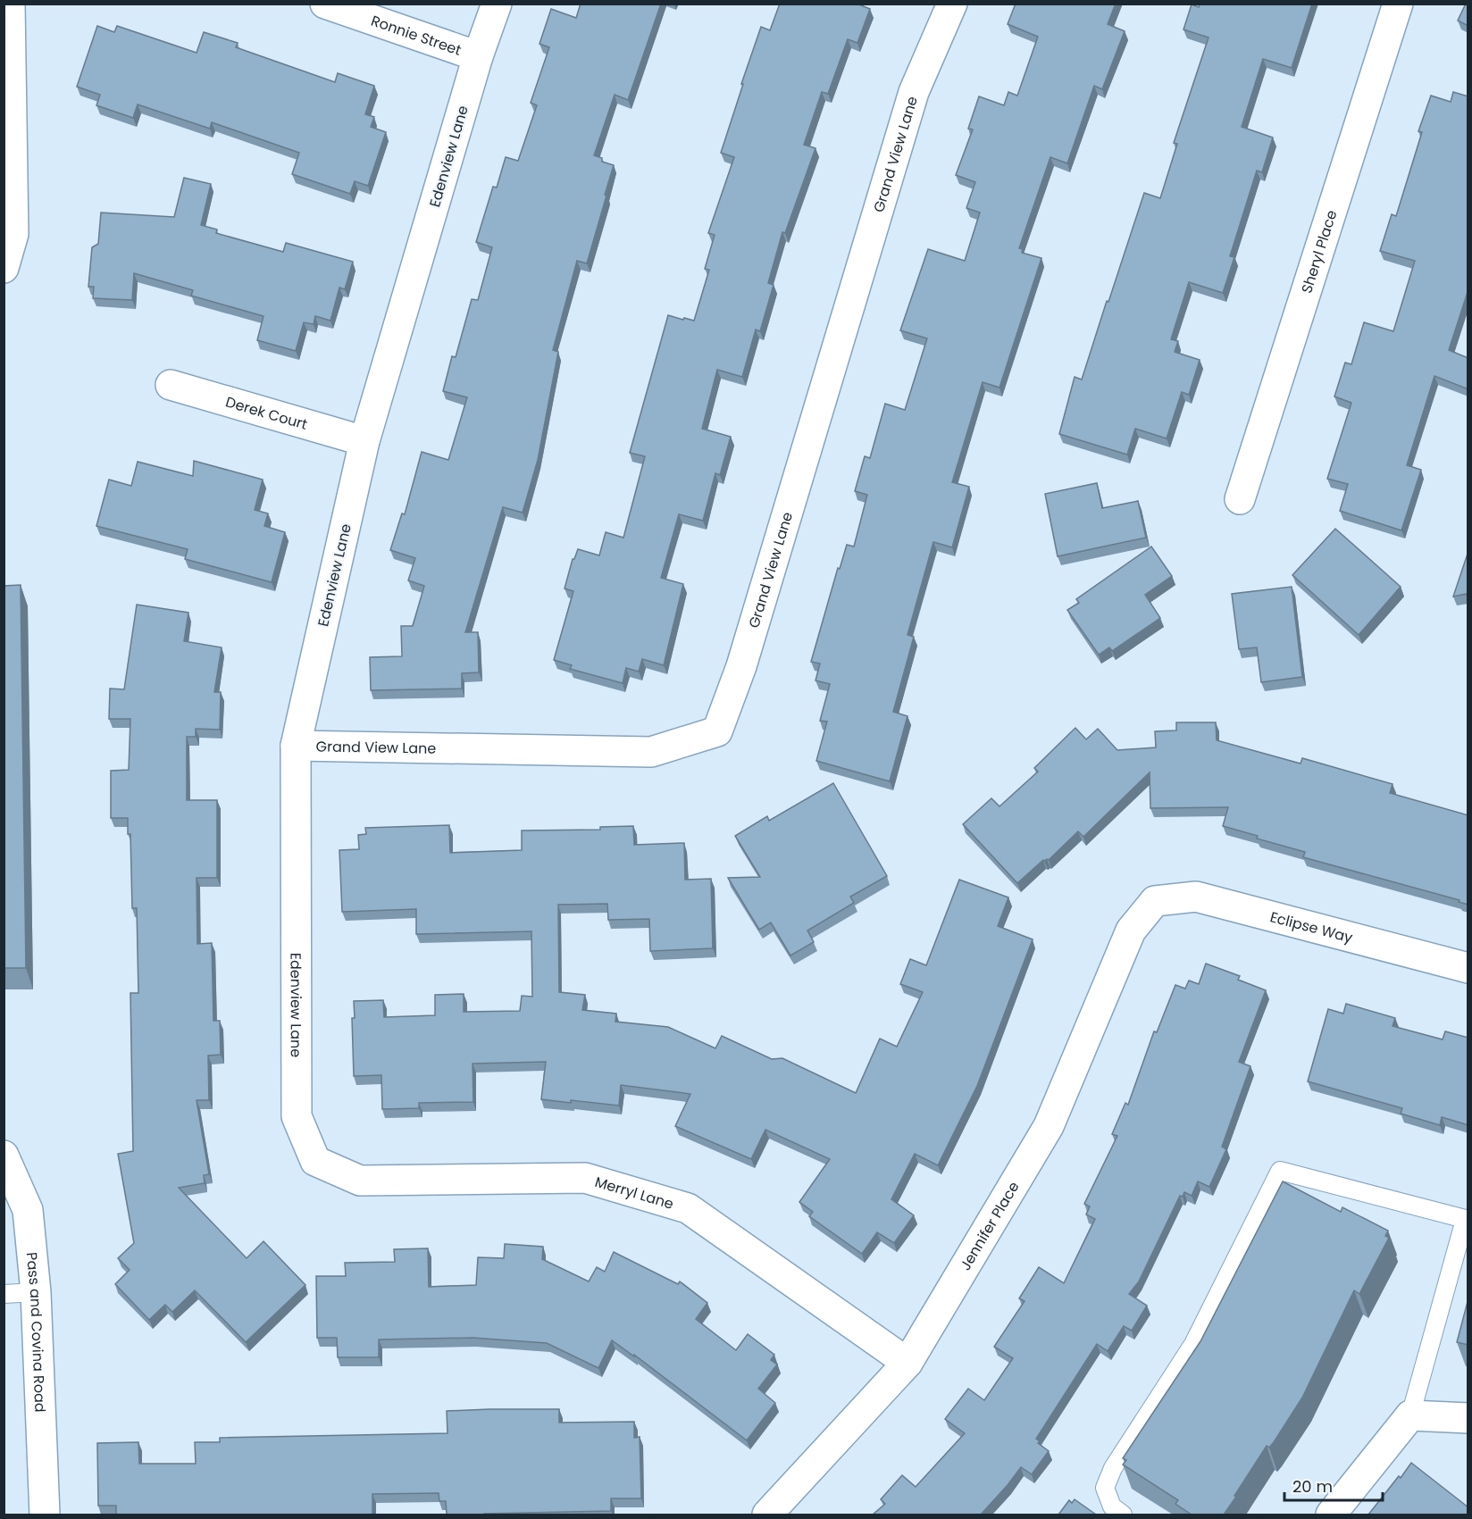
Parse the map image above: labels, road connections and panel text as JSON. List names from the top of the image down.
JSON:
{
  "streets": {
    "street": [
      "Ronnie Street",
      "Grand View Lane",
      "Edenview Lane",
      "Sheryl Place",
      "Derek Court",
      "Eclipse Way",
      "Merryl Lane",
      "Jennifer Place",
      "Pass and Covina Road"
    ]
  },
  "crossings": [
    ["Ronnie Street", "Edenview Lane"],
    ["Grand View Lane", "Edenview Lane"],
    ["Edenview Lane", "Derek Court"],
    ["Edenview Lane", "Merryl Lane"],
    ["Eclipse Way", "Jennifer Place"],
    ["Merryl Lane", "Jennifer Place"]
  ],
  "scale_bar": "20 m"
}
